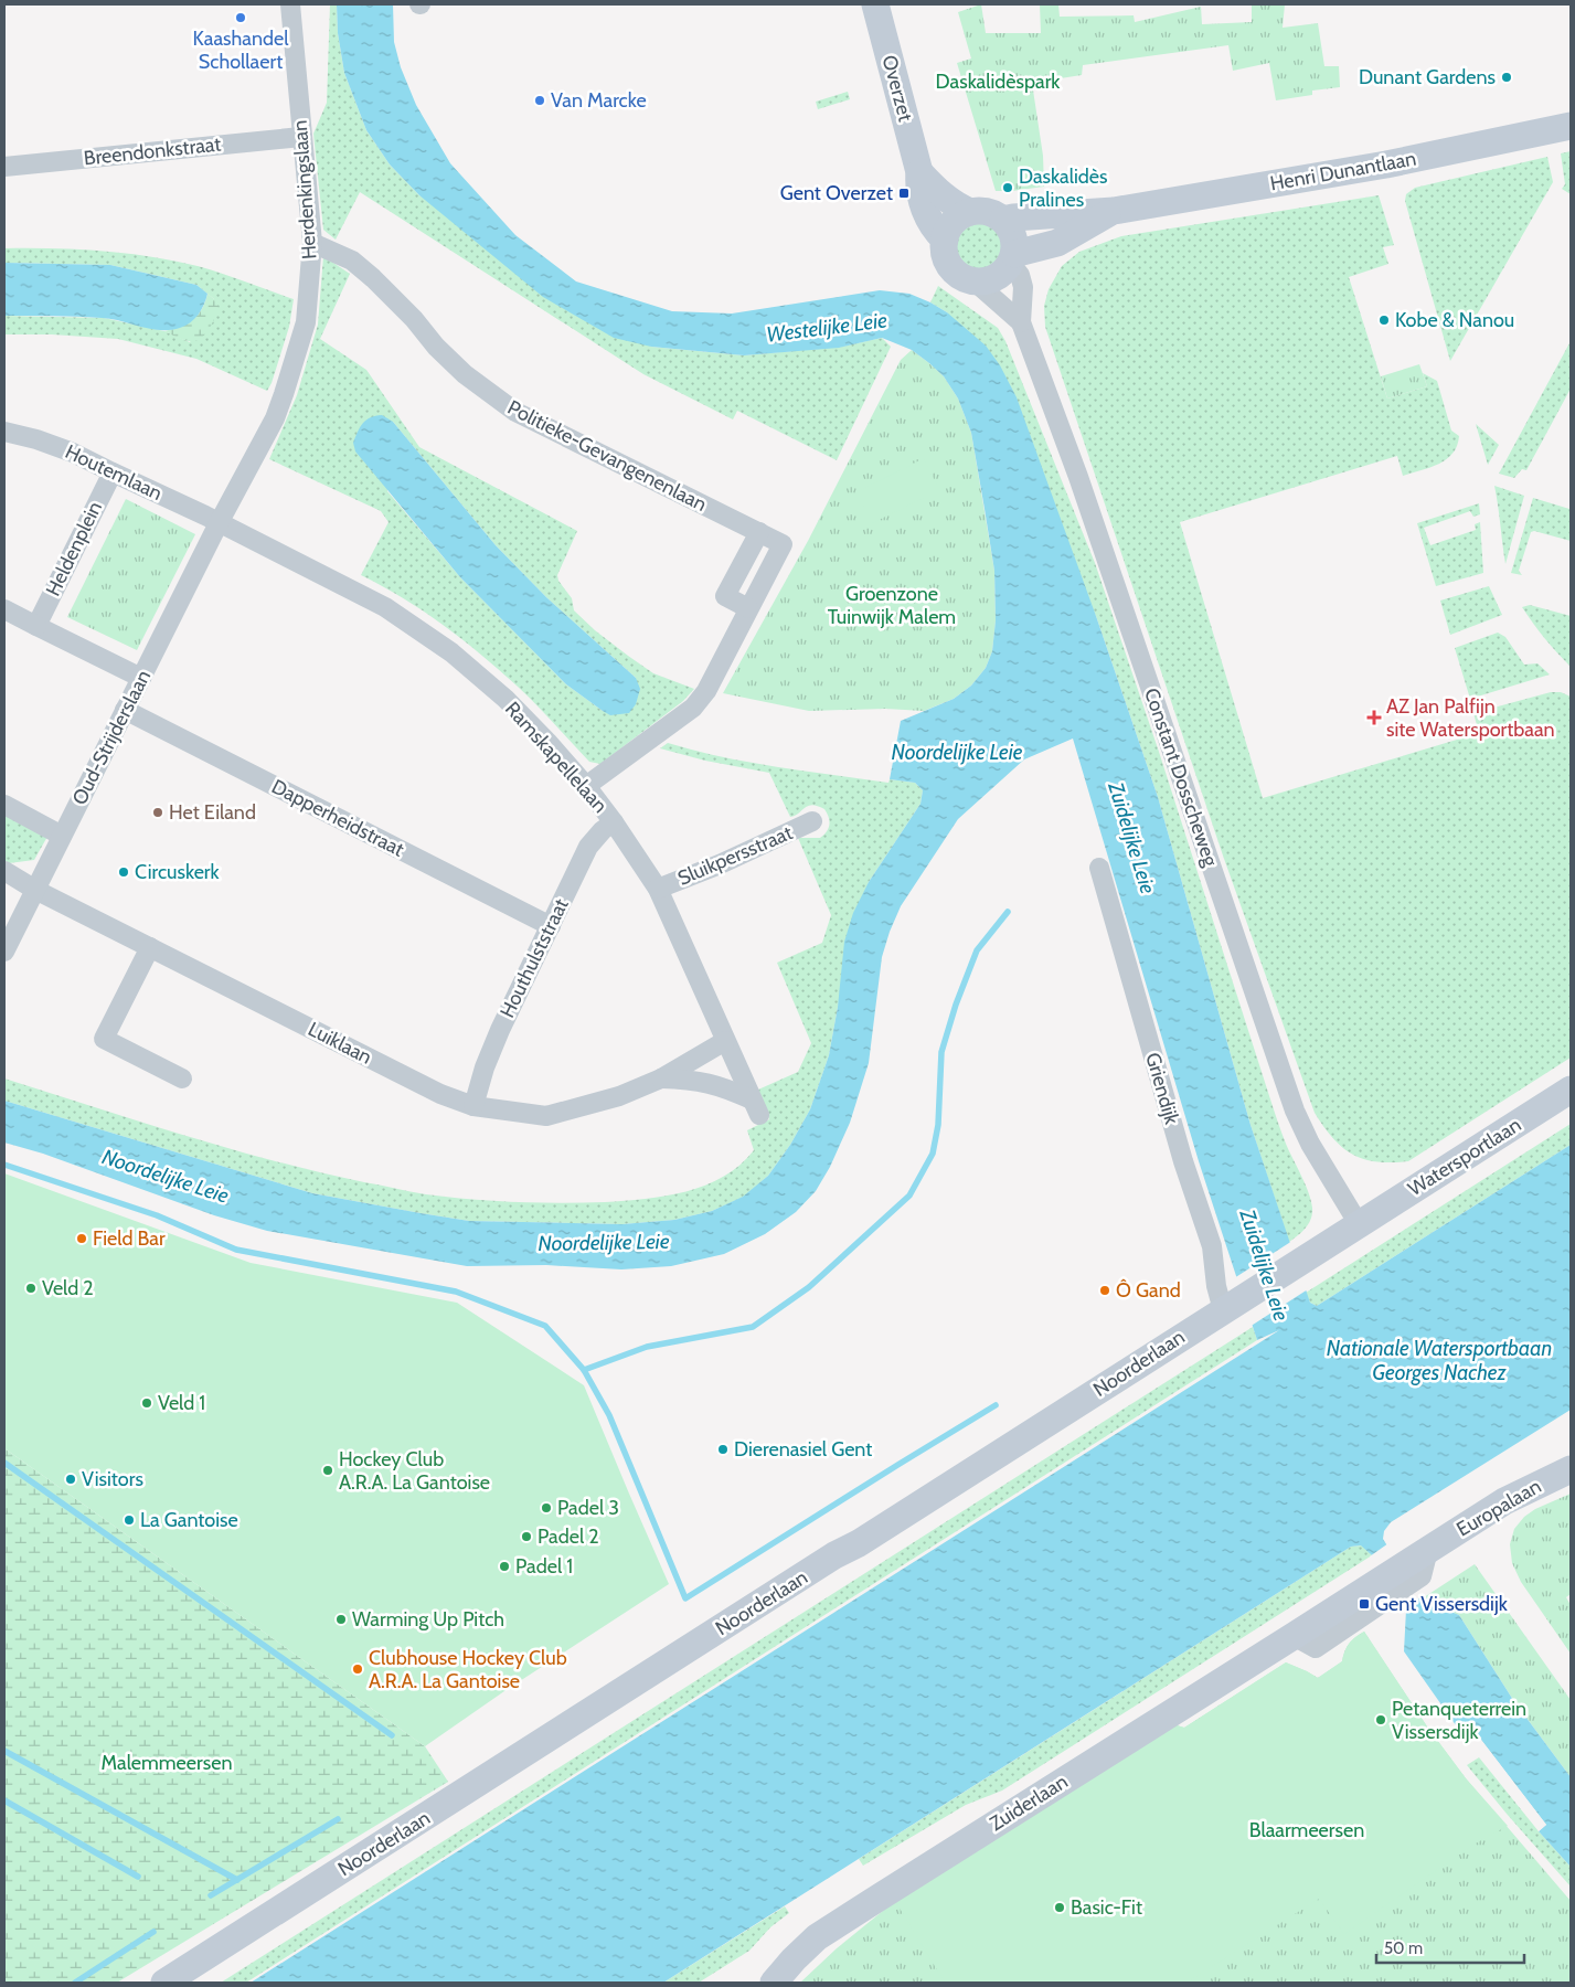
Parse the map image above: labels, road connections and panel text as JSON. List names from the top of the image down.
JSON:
{
  "streets": {
    "street": [
      "Overzet",
      "Breendonkstraat",
      "Henri Dunantlaan",
      "Herdenkingslaan",
      "Politieke-Gevangenenlaan",
      "Houtemlaan",
      "Heldenplein",
      "Oud-Strijderslaan",
      "Ramskapellelaan",
      "Constant Dosscheweg",
      "Dapperheidstraat",
      "Sluikpersstraat",
      "Houthulststraat",
      "Luiklaan",
      "Griendijk",
      "Watersportlaan",
      "Noorderlaan",
      "Europalaan",
      "Zuiderlaan"
    ]
  },
  "crossings": [
    ["Overzet", "Henri Dunantlaan"],
    ["Overzet", "Constant Dosscheweg"],
    ["Breendonkstraat", "Herdenkingslaan"],
    ["Henri Dunantlaan", "Constant Dosscheweg"],
    ["Herdenkingslaan", "Politieke-Gevangenenlaan"],
    ["Herdenkingslaan", "Houtemlaan"],
    ["Herdenkingslaan", "Oud-Strijderslaan"],
    ["Herdenkingslaan", "Ramskapellelaan"],
    ["Houtemlaan", "Heldenplein"],
    ["Houtemlaan", "Oud-Strijderslaan"],
    ["Houtemlaan", "Ramskapellelaan"],
    ["Oud-Strijderslaan", "Ramskapellelaan"],
    ["Oud-Strijderslaan", "Dapperheidstraat"],
    ["Oud-Strijderslaan", "Luiklaan"],
    ["Ramskapellelaan", "Sluikpersstraat"],
    ["Ramskapellelaan", "Houthulststraat"],
    ["Ramskapellelaan", "Luiklaan"],
    ["Constant Dosscheweg", "Watersportlaan"],
    ["Constant Dosscheweg", "Noorderlaan"],
    ["Dapperheidstraat", "Houthulststraat"],
    ["Houthulststraat", "Luiklaan"],
    ["Griendijk", "Noorderlaan"],
    ["Watersportlaan", "Noorderlaan"],
    ["Europalaan", "Zuiderlaan"]
  ],
  "water": [
    "Westelijke Leie",
    "Noordelijke Leie",
    "Zuidelijke Leie",
    "Nationale Watersportbaan Georges Nachez"
  ],
  "parks": [
    "Daskalidèspark",
    "Groenzone Tuinwijk Malem",
    "Malemmeersen",
    "Blaarmeersen"
  ],
  "places": {
    "other": [
      "Kaashandel Schollaert",
      "Dunant Gardens",
      "Van Marcke",
      "Daskalidès Pralines",
      "Kobe & Nanou",
      "Het Eiland",
      "Circuskerk",
      "Field Bar",
      "Veld 2",
      "Ô Gand",
      "Veld 1",
      "Dierenasiel Gent",
      "Hockey Club A.R.A. La Gantoise",
      "Visitors",
      "Padel 3",
      "La Gantoise",
      "Padel 2",
      "Padel 1",
      "Warming Up Pitch",
      "Clubhouse Hockey Club A.R.A. La Gantoise",
      "Petanqueterrein Vissersdijk",
      "Basic-Fit"
    ],
    "transit": ["Gent Overzet", "Gent Vissersdijk"],
    "health": ["AZ Jan Palfijn site Watersportbaan"]
  },
  "scale_bar": "50 m"
}
